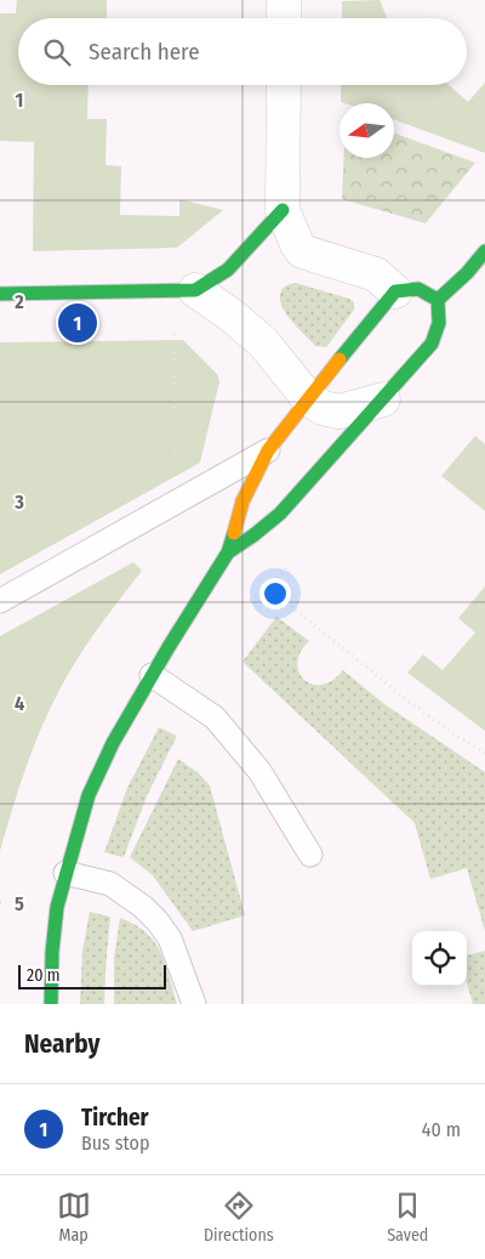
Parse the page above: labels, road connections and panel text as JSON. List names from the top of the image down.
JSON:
{
  "scale_bar": "20 m",
  "north": "left",
  "page": {
    "search": "Search here",
    "pins": "1",
    "scale": "20 m",
    "heading": "Nearby",
    "list": [
      {
        "mark": "1",
        "name": "Tircher",
        "note": "Bus stop",
        "value": "40 m"
      }
    ],
    "nav": ["Map", "Directions", "Saved"]
  },
  "grid": {
    "rows": [
      "1",
      "2",
      "3",
      "4",
      "5"
    ]
  }
}
